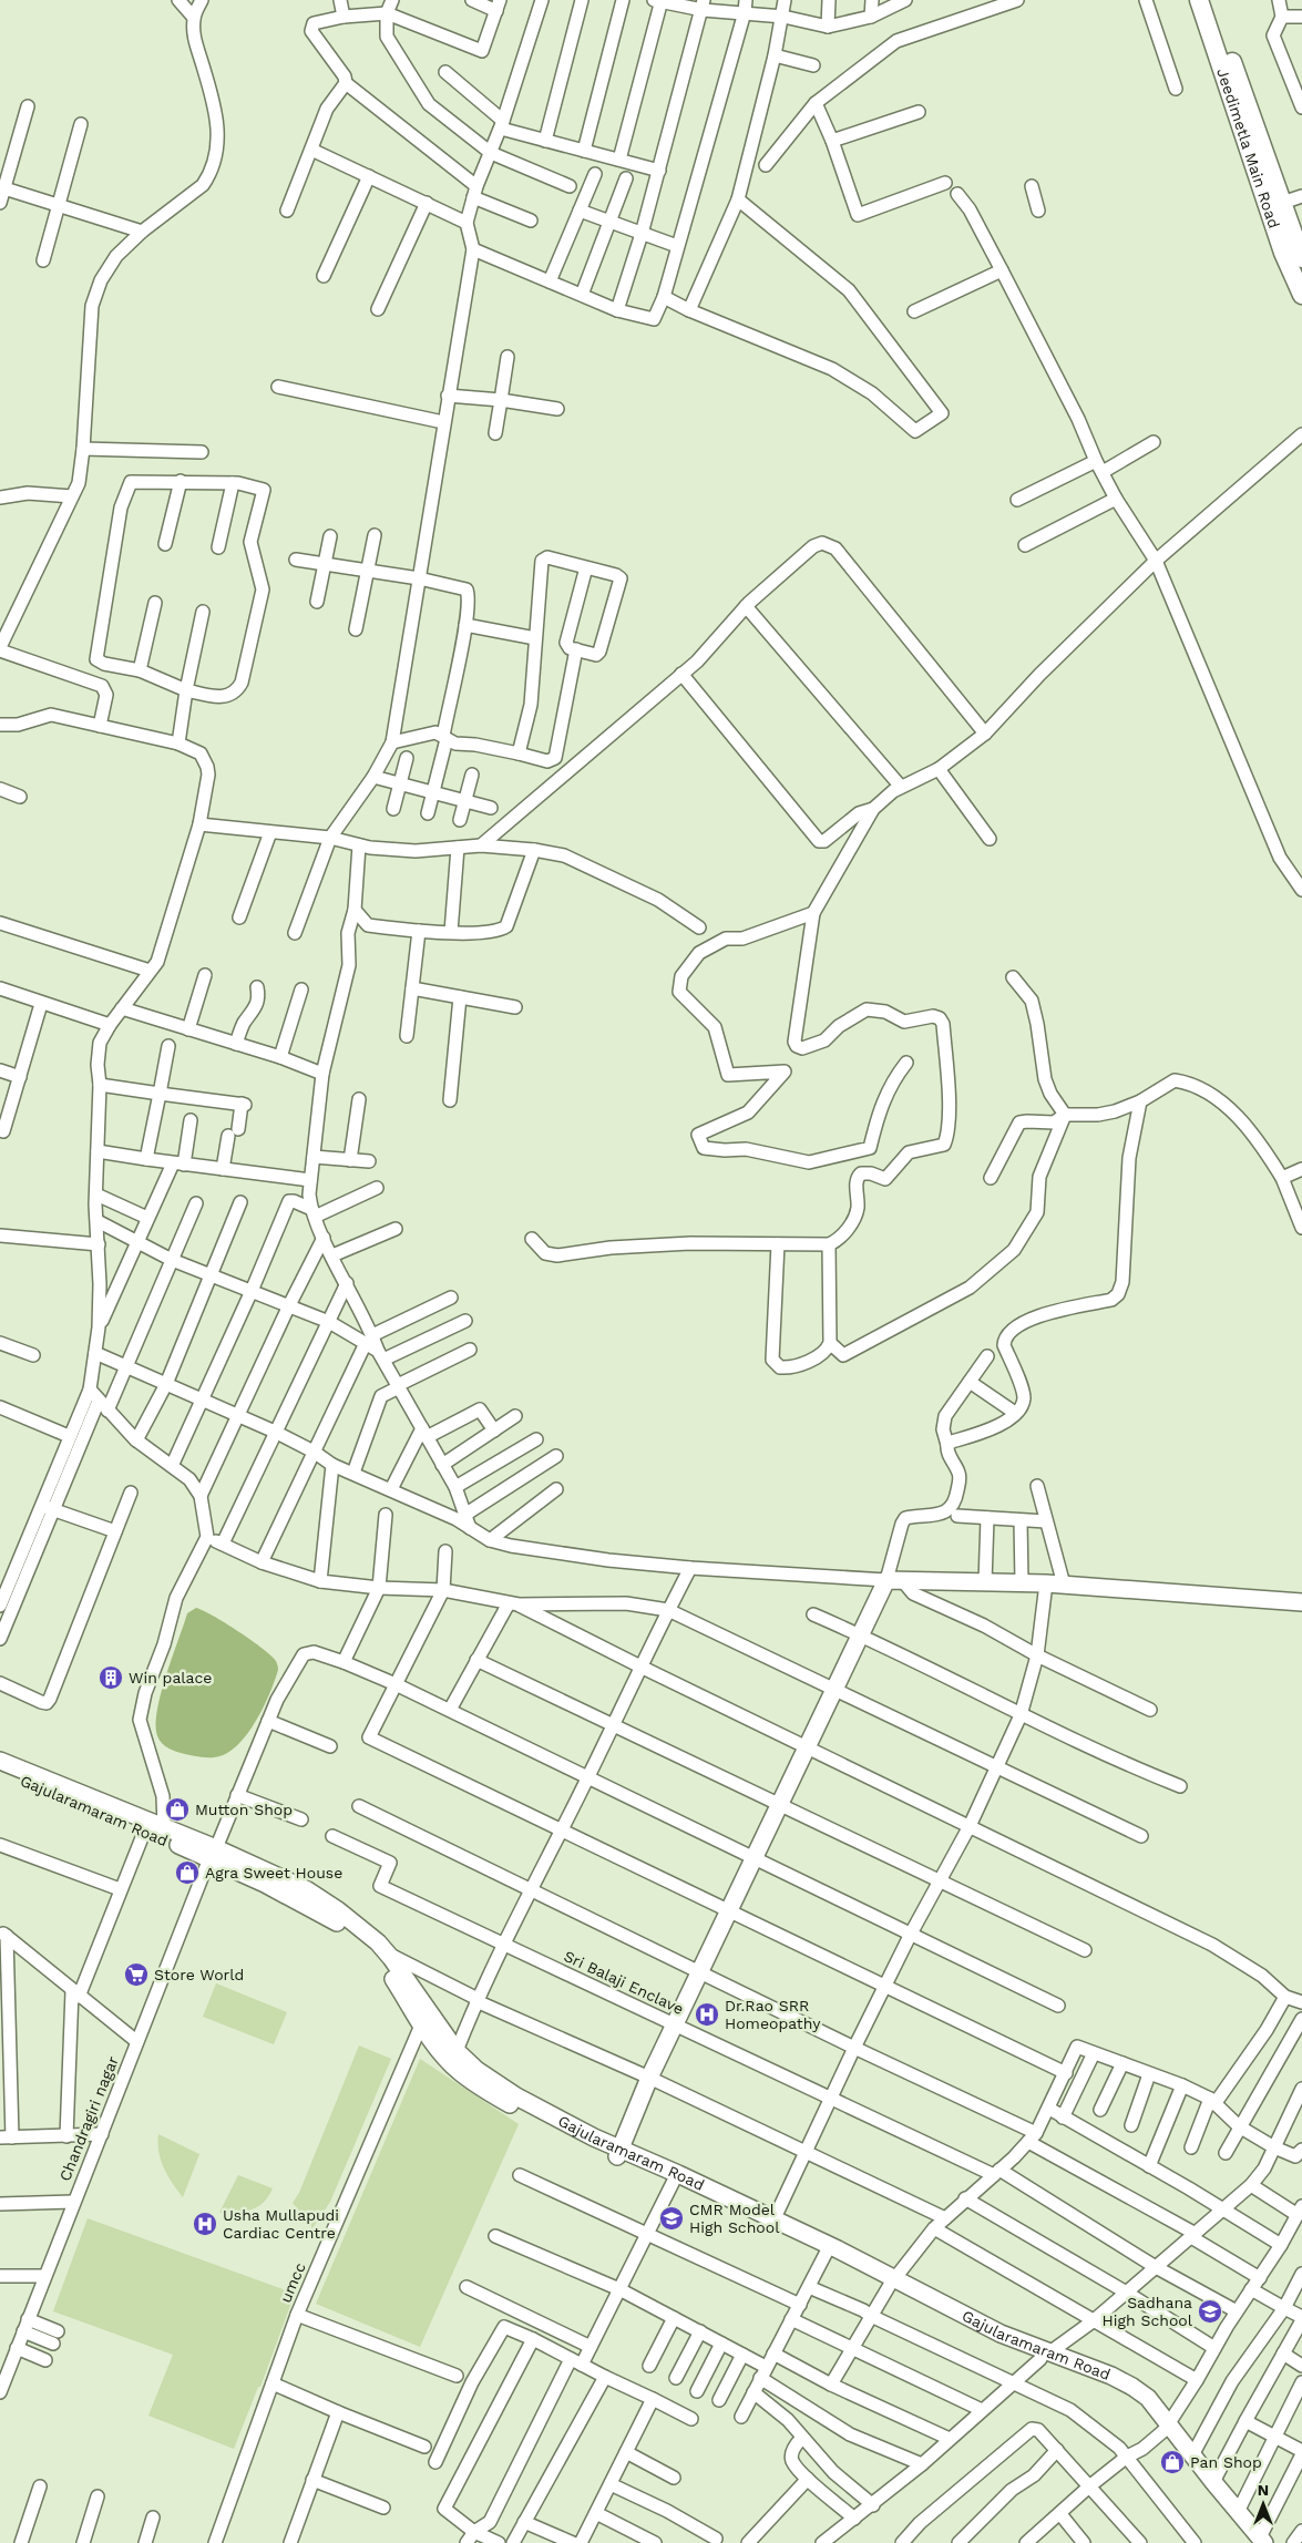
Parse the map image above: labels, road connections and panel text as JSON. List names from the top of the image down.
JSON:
{
  "streets": {
    "main road": ["Jeedimetla Main Road", "Gajularamaram Road"],
    "street": ["Sri Balaji Enclave", "Chandragiri nagar", "umcc"]
  },
  "crossings": [
    ["Gajularamaram Road", "Chandragiri nagar"],
    ["Gajularamaram Road", "umcc"]
  ],
  "places": {
    "building": ["Win palace"],
    "shop": ["Mutton Shop", "Agra Sweet House", "Pan Shop"],
    "supermarket": ["Store World"],
    "hospital": ["Dr.Rao SRR Homeopathy", "Usha Mullapudi Cardiac Centre"],
    "school or university": ["CMR Model High School", "Sadhana High School"]
  },
  "north": "top"
}
